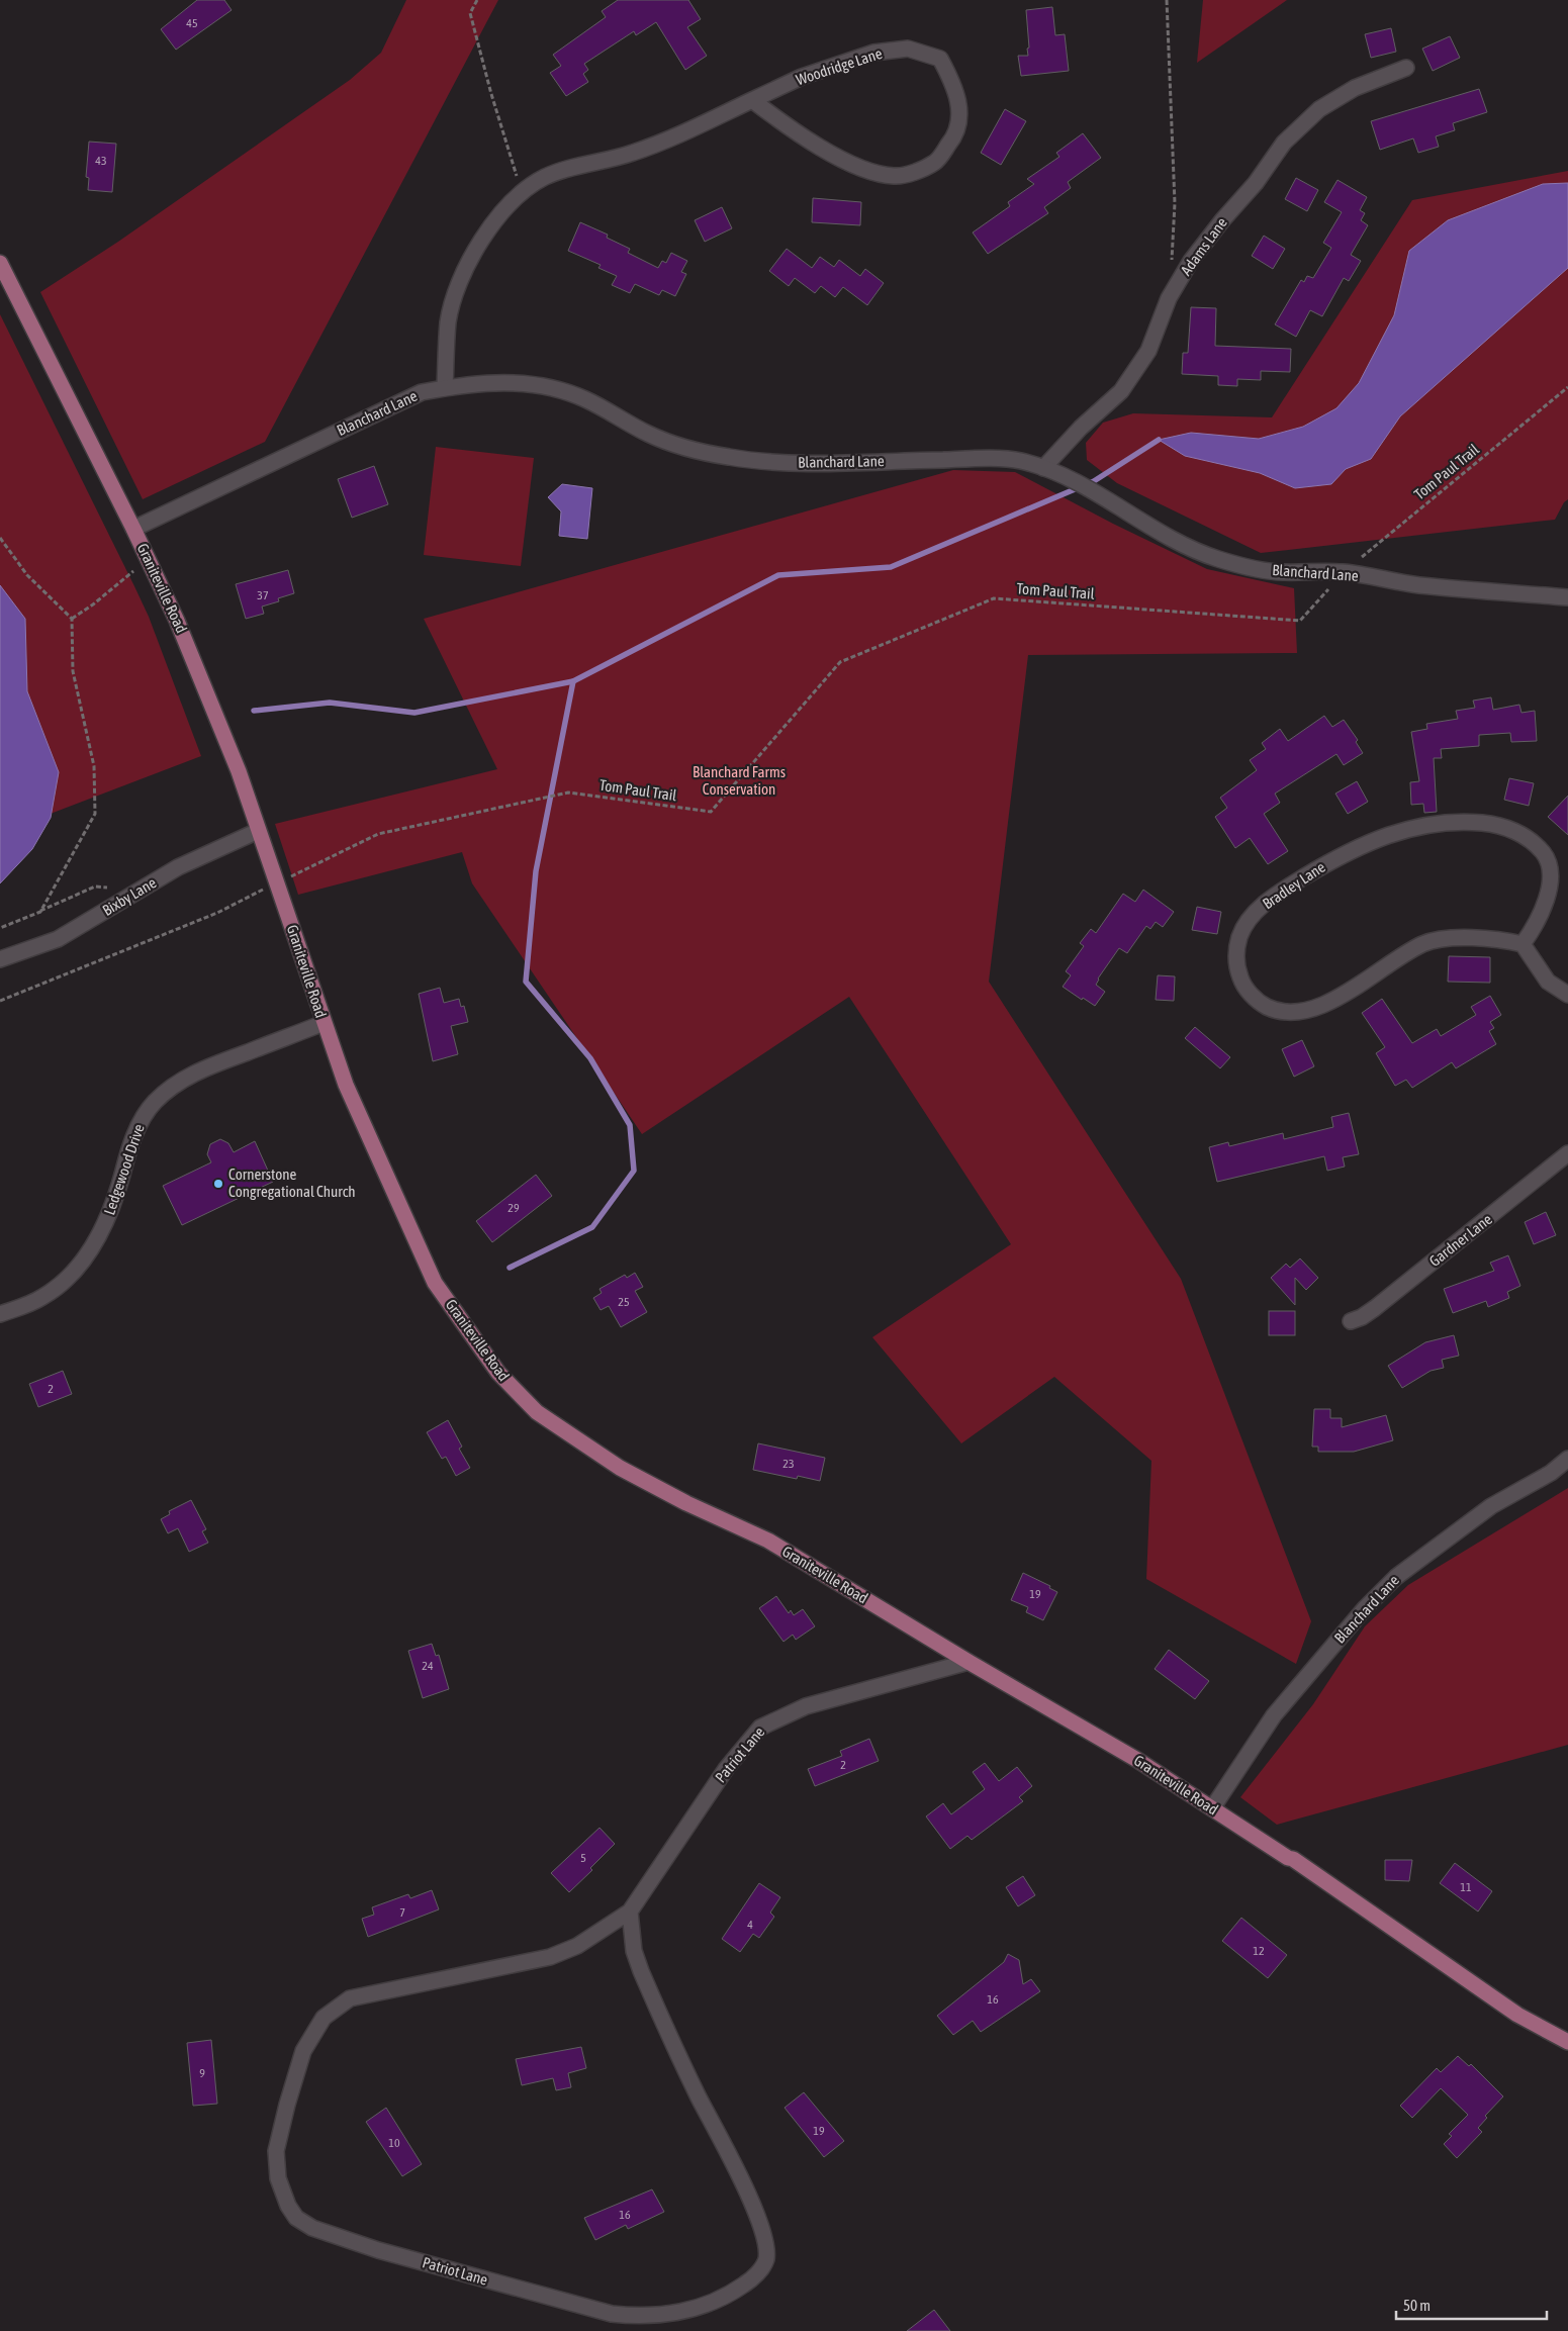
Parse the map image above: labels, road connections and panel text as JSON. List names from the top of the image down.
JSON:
{
  "streets": {
    "main road": ["Graniteville Road"],
    "street": [
      "Woodridge Lane",
      "Adams Lane",
      "Blanchard Lane",
      "Bradley Lane",
      "Bixby Lane",
      "Ledgewood Drive",
      "Gardner Lane",
      "Patriot Lane"
    ],
    "path": ["Tom Paul Trail"]
  },
  "crossings": [
    ["Woodridge Lane", "Blanchard Lane"],
    ["Adams Lane", "Blanchard Lane"],
    ["Blanchard Lane", "Tom Paul Trail"],
    ["Blanchard Lane", "Graniteville Road"],
    ["Graniteville Road", "Bixby Lane"],
    ["Graniteville Road", "Ledgewood Drive"],
    ["Graniteville Road", "Patriot Lane"]
  ],
  "parks": ["Blanchard Farms Conservation"],
  "places": ["Cornerstone Congregational Church"],
  "house_numbers": [
    "45",
    "43",
    "37",
    "29",
    "25",
    "2",
    "23",
    "19",
    "24",
    "2",
    "5",
    "11",
    "7",
    "4",
    "12",
    "16",
    "9",
    "19",
    "10",
    "16"
  ],
  "scale_bar": "50 m"
}
